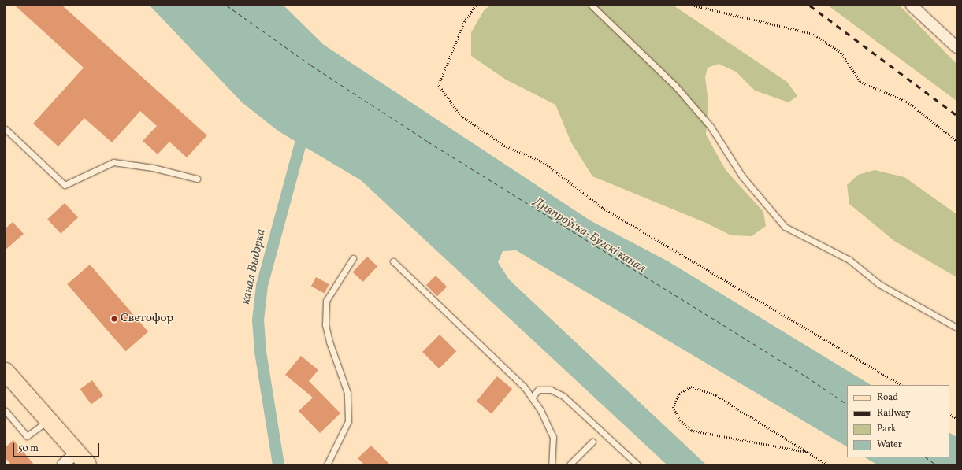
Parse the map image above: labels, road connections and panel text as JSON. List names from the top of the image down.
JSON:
{
  "water": ["Дняпроўска-Бугскі канал", "канал Выдэрка"],
  "places": ["Светофор"],
  "legend": [
    "Road",
    "Railway",
    "Park",
    "Water"
  ],
  "scale_bar": "50 m"
}
